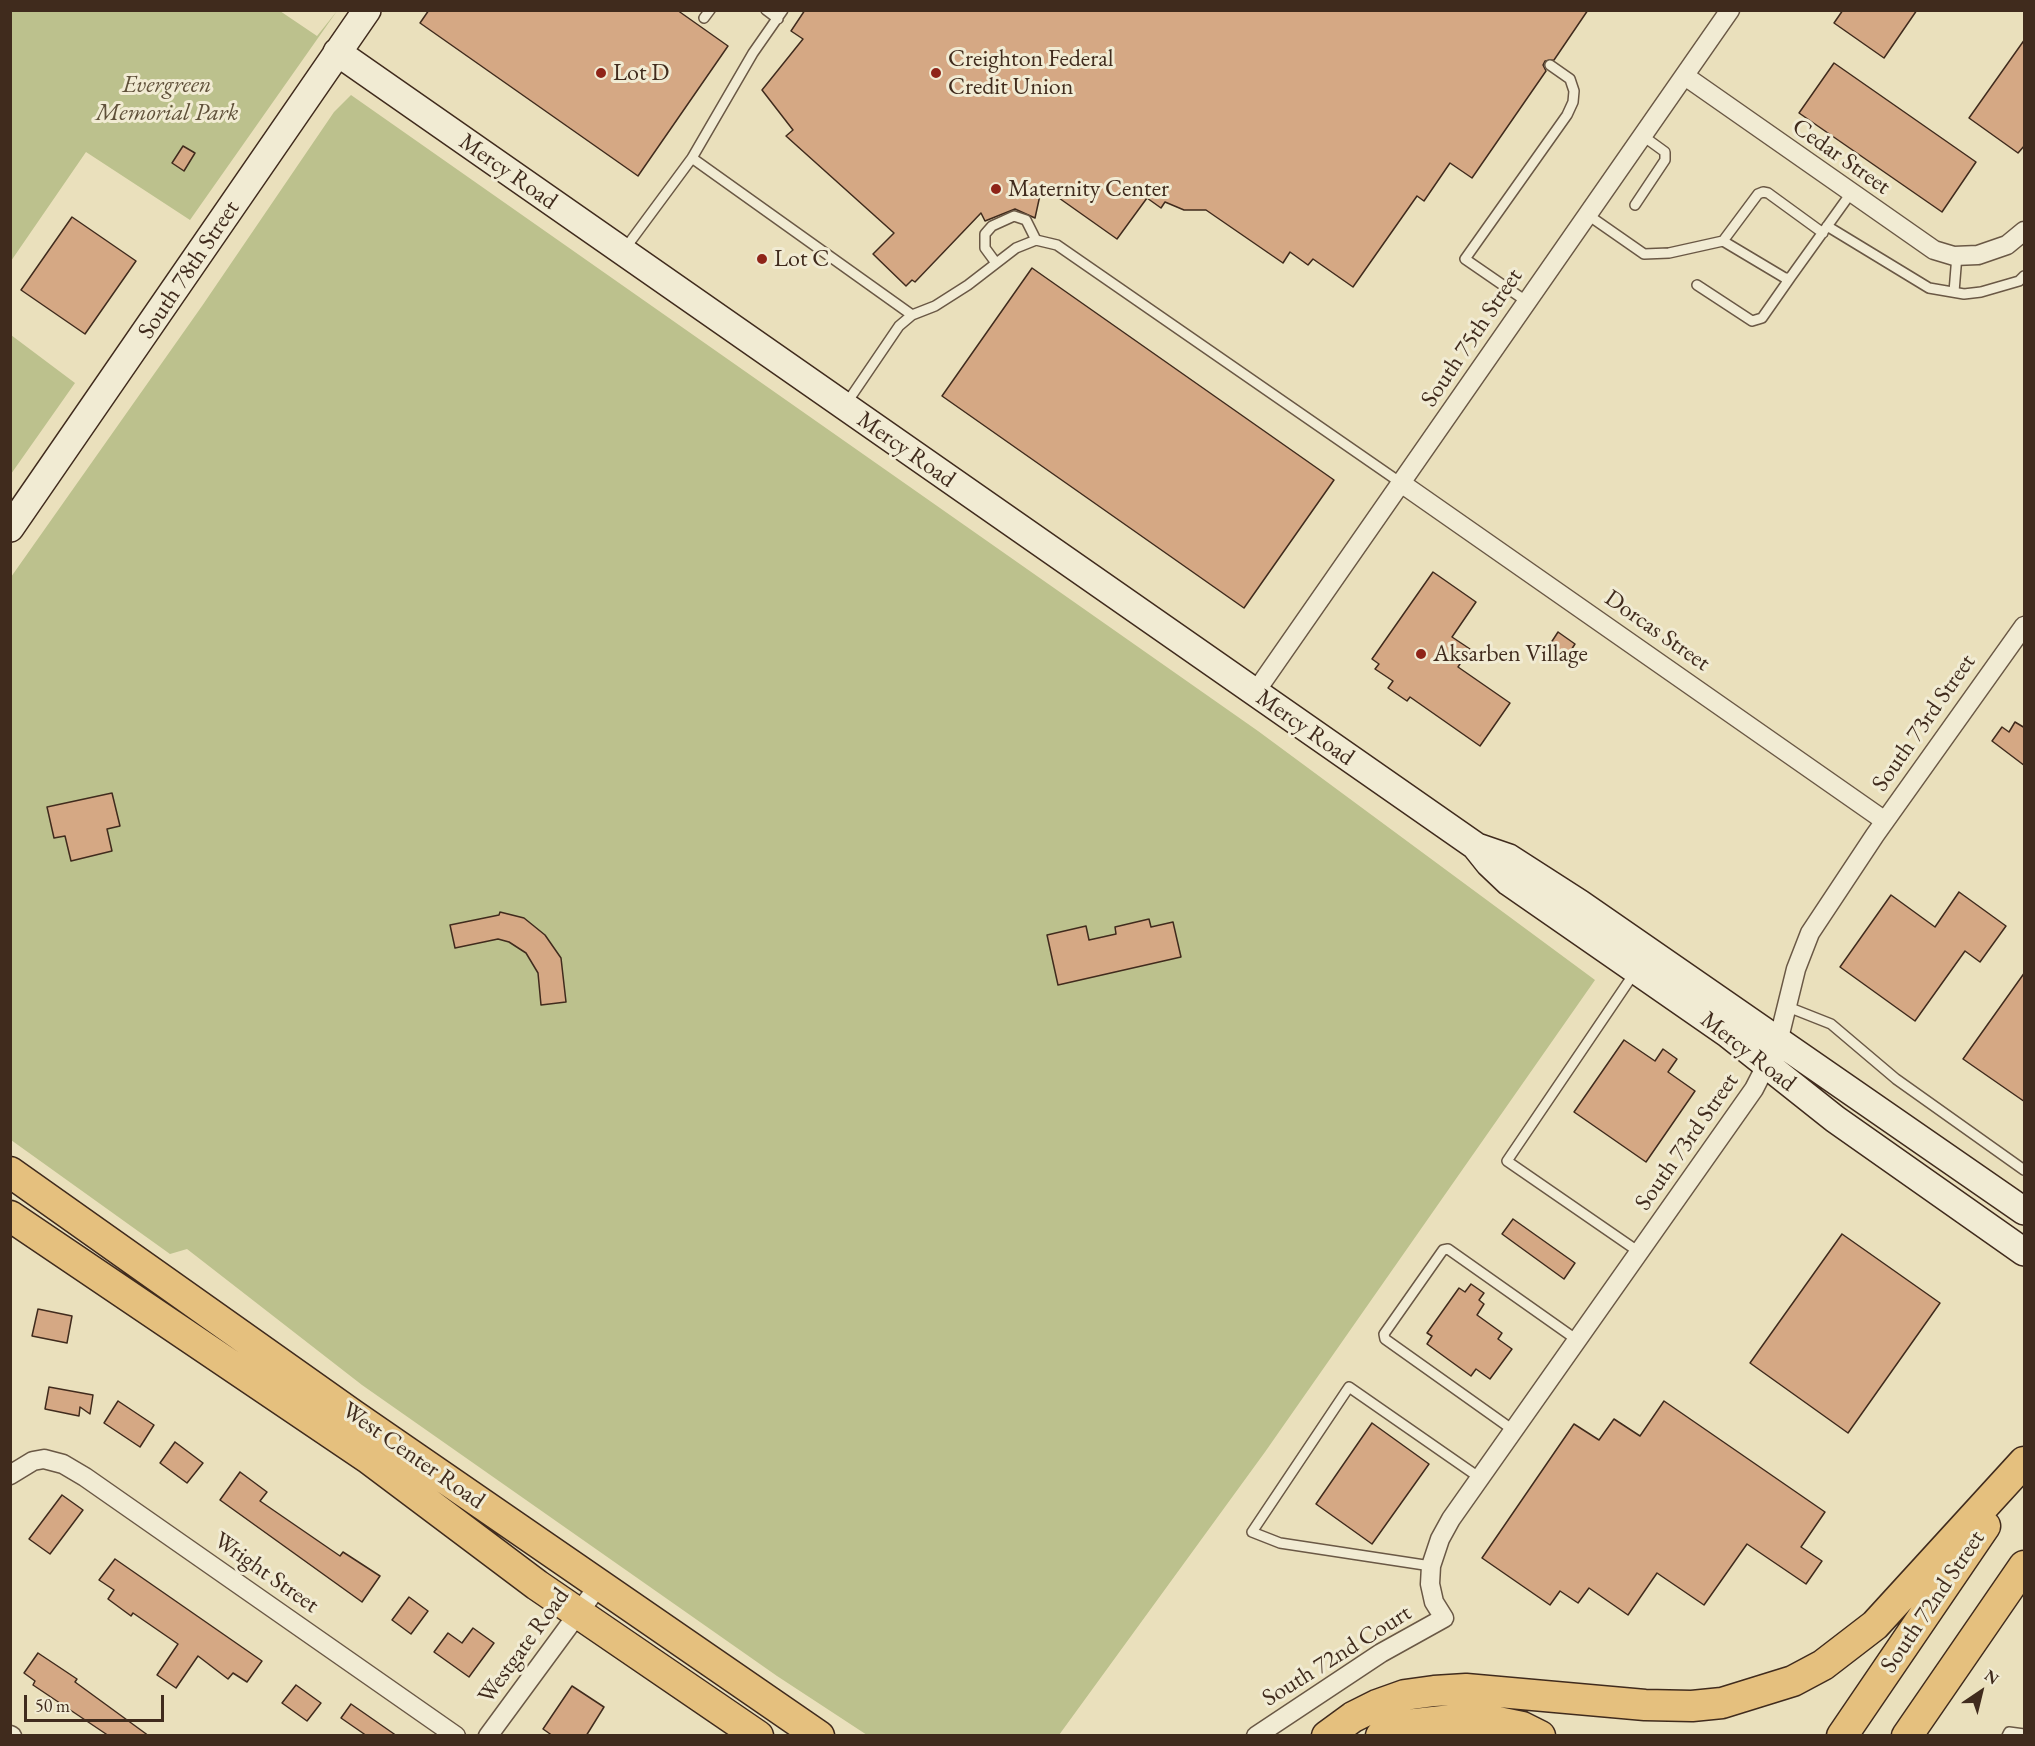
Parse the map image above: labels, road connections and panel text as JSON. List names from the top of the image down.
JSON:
{
  "streets": {
    "main road": [
      "Mercy Road",
      "South 78th Street",
      "West Center Road",
      "South 72nd Street"
    ],
    "street": [
      "Cedar Street",
      "South 75th Street",
      "Dorcas Street",
      "South 73rd Street",
      "Wright Street",
      "Westgate Road",
      "South 72nd Court"
    ]
  },
  "crossings": [
    ["Cedar Street", "South 75th Street"],
    ["Mercy Road", "South 78th Street"],
    ["Mercy Road", "South 75th Street"],
    ["Mercy Road", "South 73rd Street"],
    ["South 75th Street", "Dorcas Street"],
    ["Dorcas Street", "South 73rd Street"],
    ["South 73rd Street", "South 72nd Court"],
    ["West Center Road", "Westgate Road"]
  ],
  "parks": ["Evergreen Memorial Park"],
  "places": [
    "Lot D",
    "Creighton Federal Credit Union",
    "Maternity Center",
    "Lot C",
    "Aksarben Village"
  ],
  "scale_bar": "50 m",
  "north": "top right"
}
